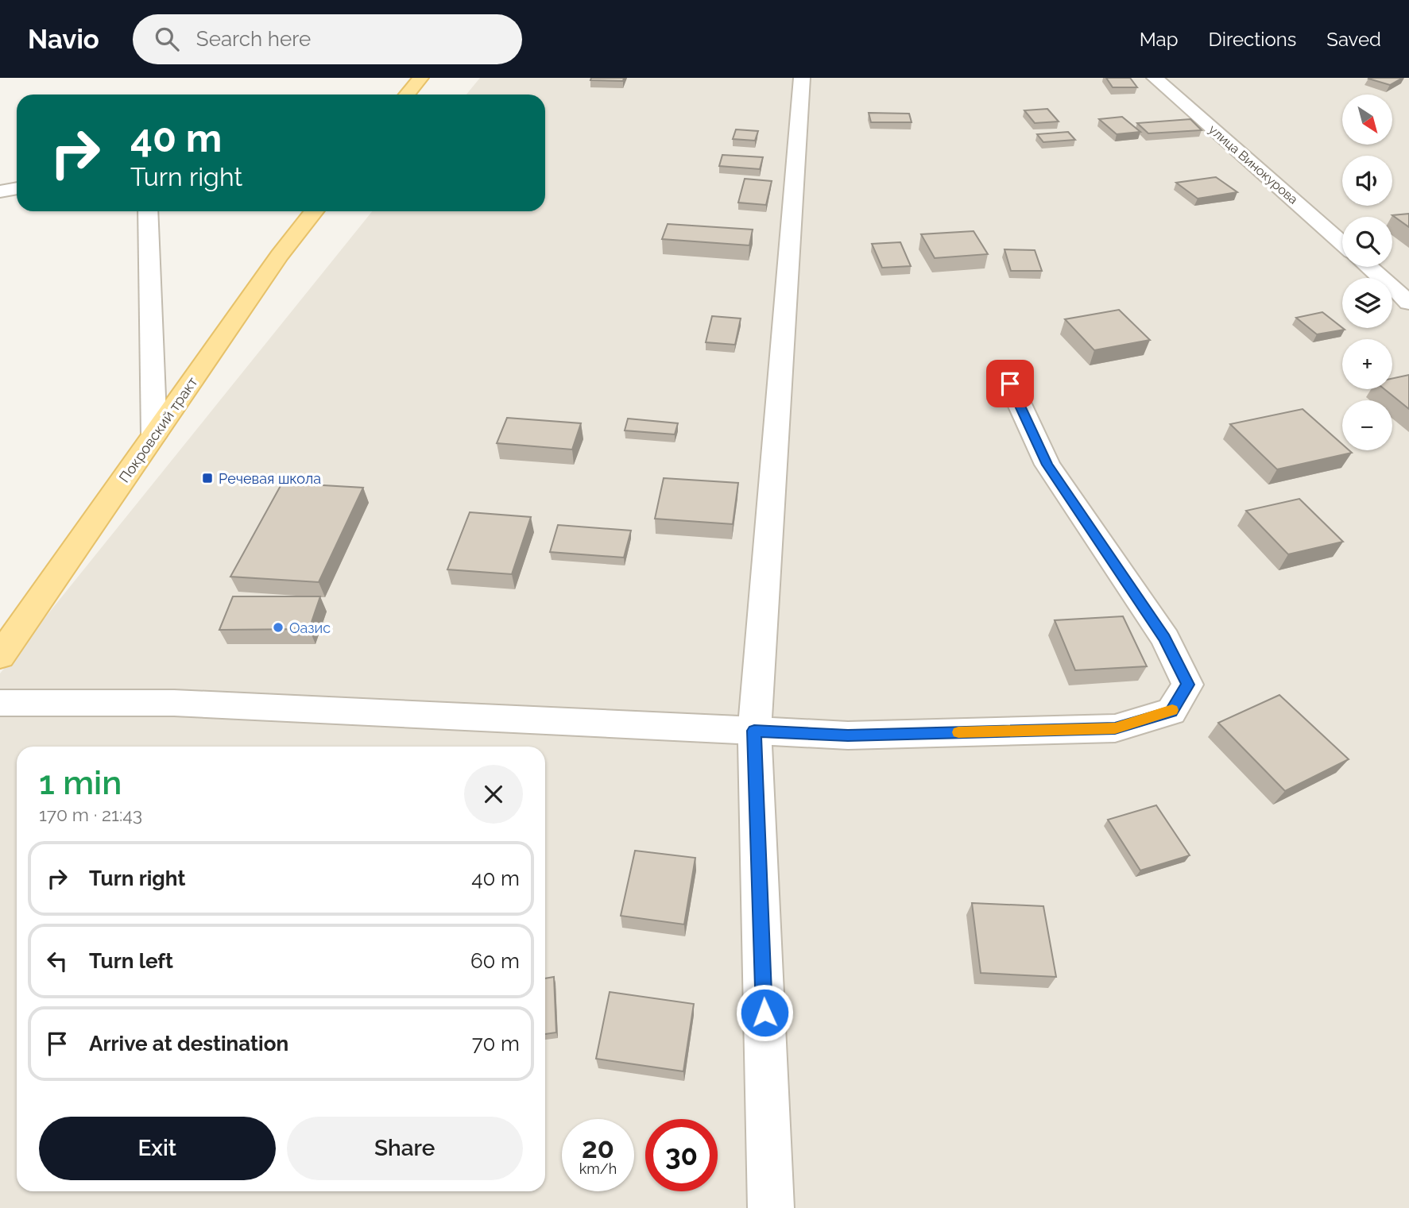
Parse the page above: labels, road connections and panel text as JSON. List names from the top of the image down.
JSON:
{
  "streets": {
    "main road": ["Покровский тракт"],
    "street": ["улица Винокурова"]
  },
  "places": {
    "transit": ["Речевая школа"],
    "other": ["Оазис"]
  },
  "north": "bottom right",
  "page": {
    "header": "Navio",
    "search": "Search here",
    "nav": ["Map", "Directions", "Saved"],
    "map_buttons": ["+", "−"],
    "turn": ["40 m", "Turn right"],
    "heading": ["1 min", "170 m · 21:43"],
    "list": [
      {
        "name": "Turn right",
        "value": "40 m"
      },
      {
        "name": "Turn left",
        "value": "60 m"
      },
      {
        "name": "Arrive at destination",
        "value": "70 m"
      }
    ],
    "buttons": ["Exit", "Share"],
    "speed": "20 km/h",
    "limit": "30"
  }
}
